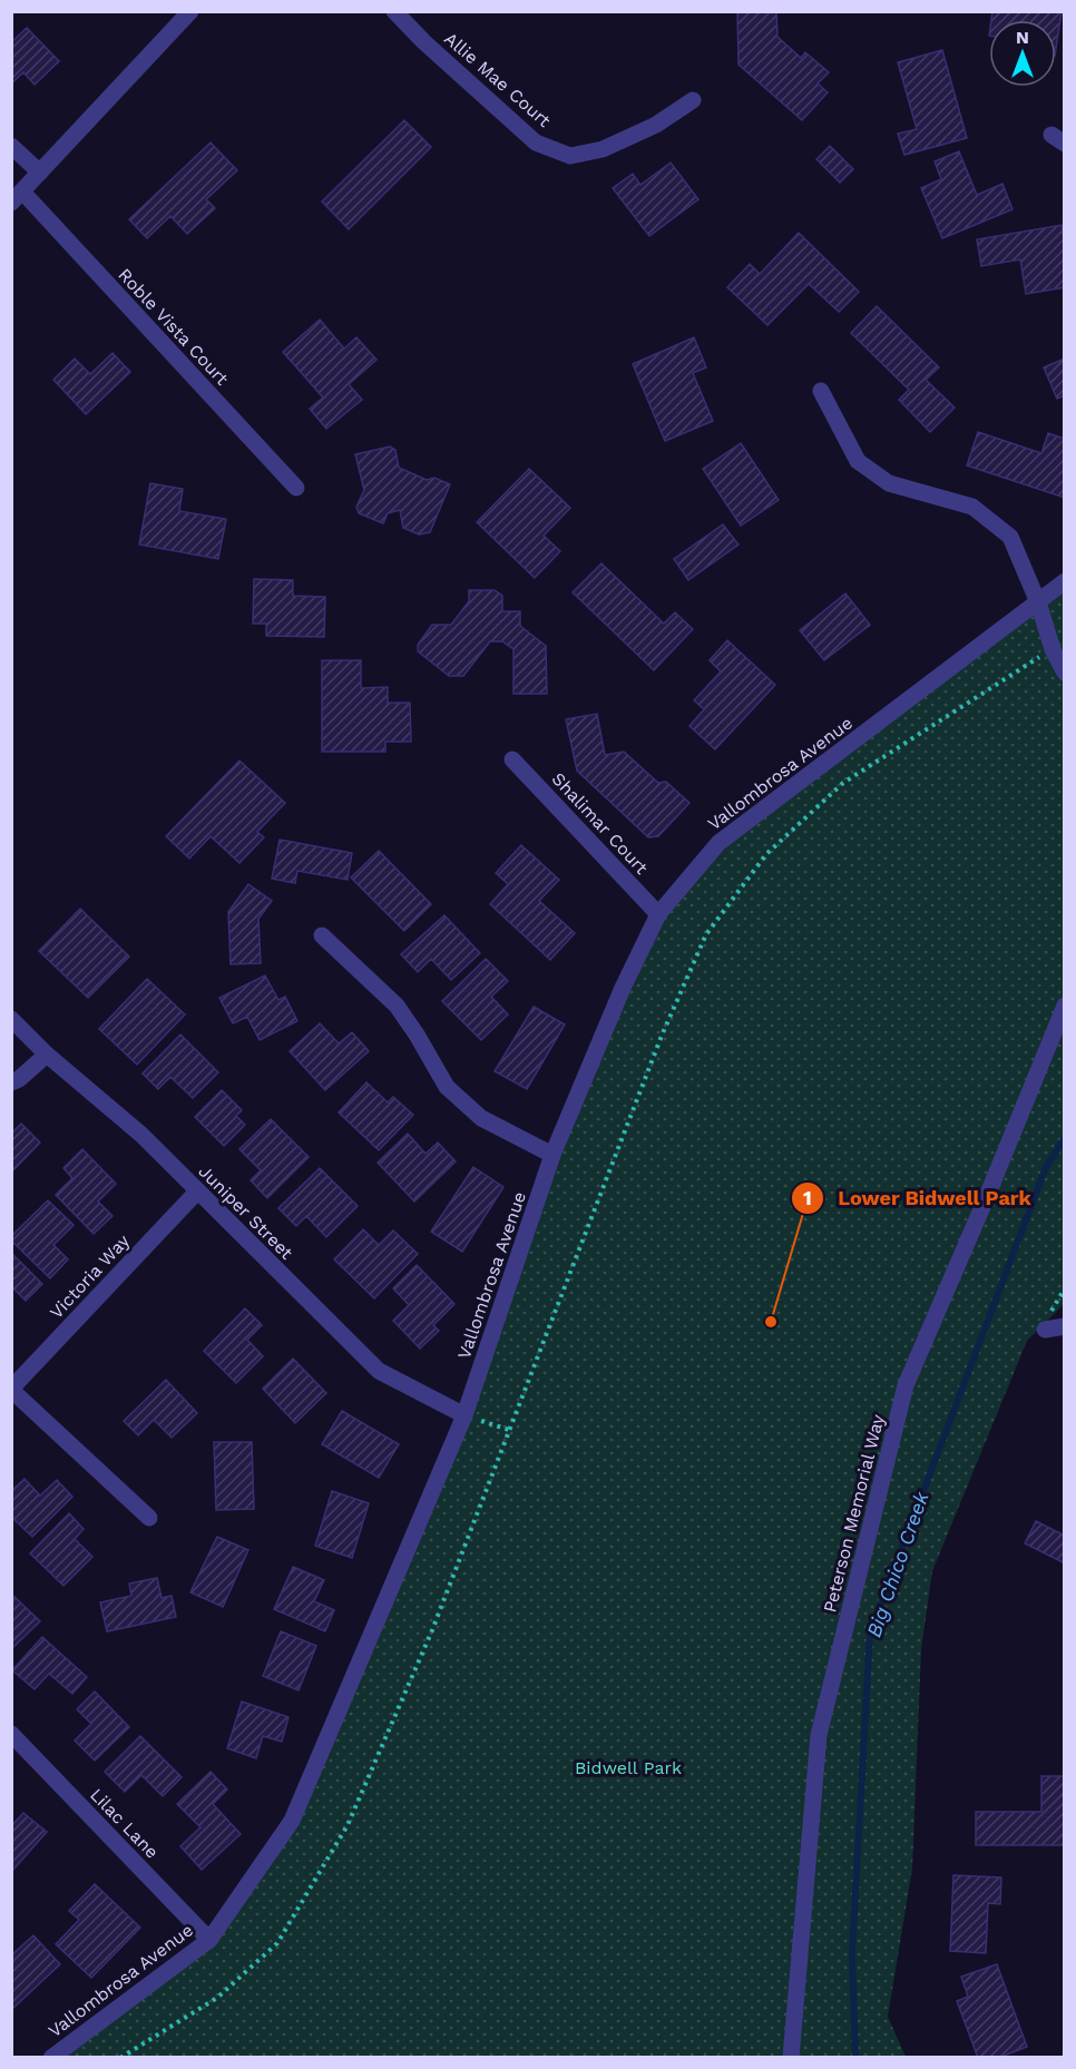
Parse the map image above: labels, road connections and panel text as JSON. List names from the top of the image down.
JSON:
{
  "streets": {
    "street": [
      "Allie Mae Court",
      "Roble Vista Court",
      "Vallombrosa Avenue",
      "Shalimar Court",
      "Juniper Street",
      "Victoria Way",
      "Peterson Memorial Way",
      "Lilac Lane"
    ]
  },
  "crossings": [
    ["Vallombrosa Avenue", "Shalimar Court"],
    ["Vallombrosa Avenue", "Juniper Street"],
    ["Vallombrosa Avenue", "Lilac Lane"],
    ["Juniper Street", "Victoria Way"]
  ],
  "water": ["Big Chico Creek"],
  "parks": ["Bidwell Park"],
  "places": ["Lower Bidwell Park"],
  "north": "top"
}
